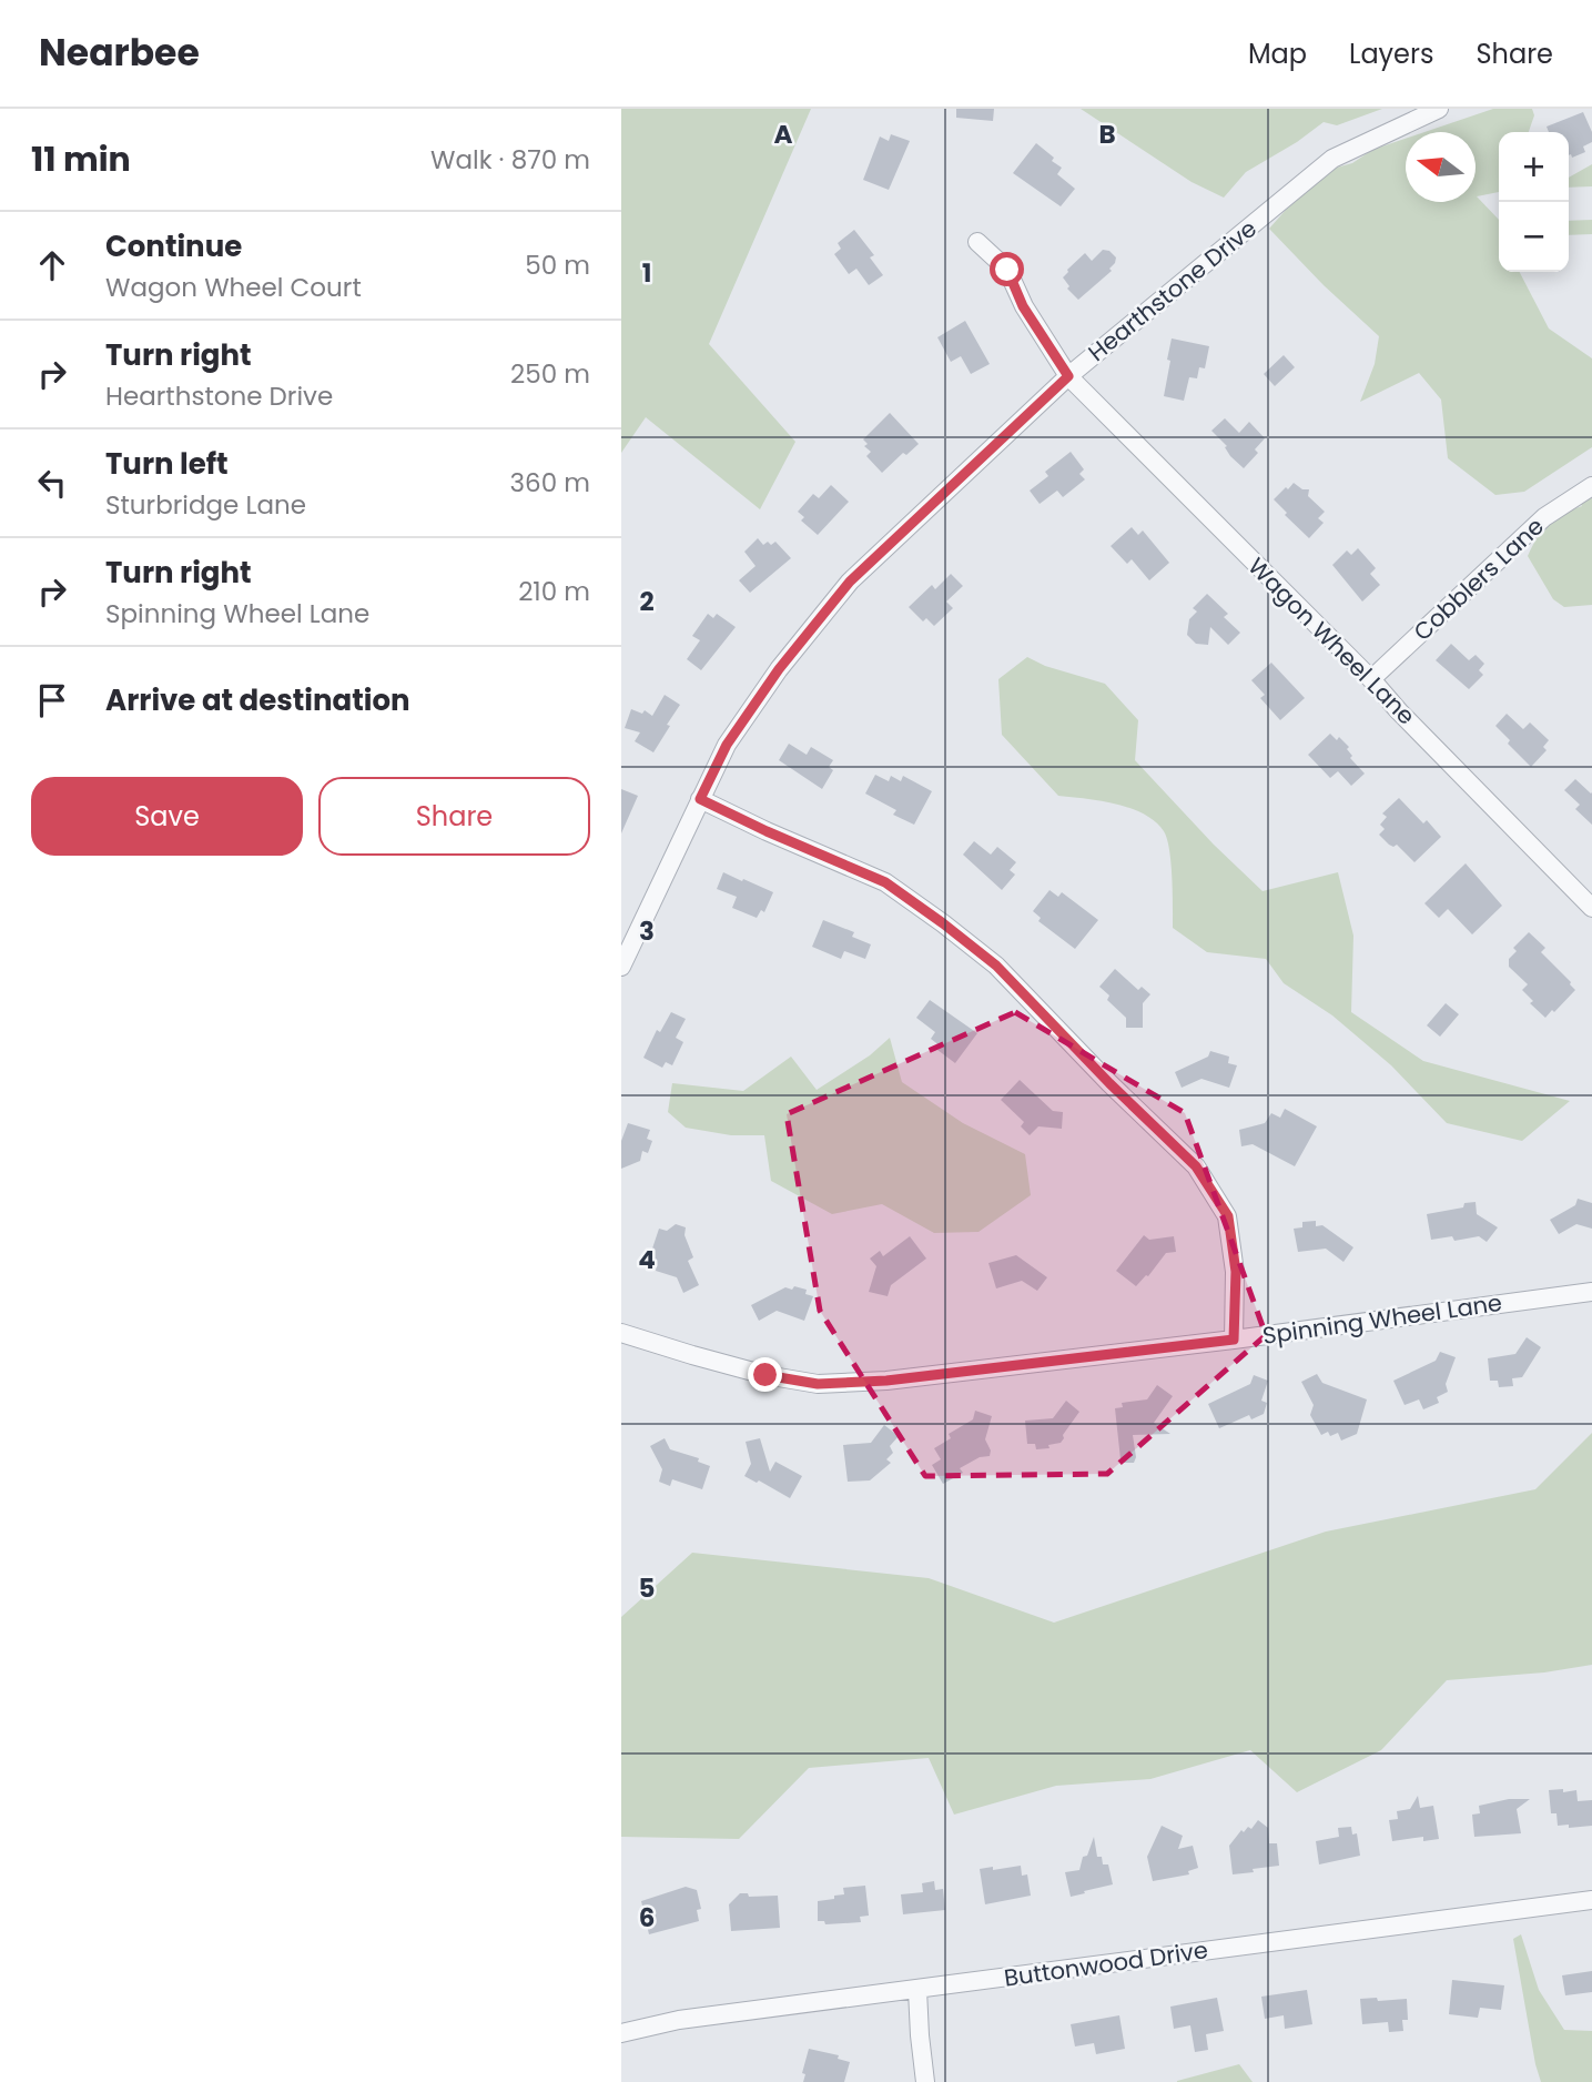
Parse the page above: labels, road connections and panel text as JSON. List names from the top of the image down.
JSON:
{
  "streets": {
    "street": [
      "Hearthstone Drive",
      "Cobblers Lane",
      "Wagon Wheel Lane",
      "Spinning Wheel Lane",
      "Buttonwood Drive"
    ]
  },
  "crossings": [
    ["Hearthstone Drive", "Wagon Wheel Lane"],
    ["Cobblers Lane", "Wagon Wheel Lane"]
  ],
  "north": "left",
  "page": {
    "header": "Nearbee",
    "nav": ["Map", "Layers", "Share"],
    "heading": ["11 min", "Walk · 870 m"],
    "map_buttons": ["+", "−"],
    "list": [
      ["Continue", "Wagon Wheel Court", "50 m"],
      ["Turn right", "Hearthstone Drive", "250 m"],
      ["Turn left", "Sturbridge Lane", "360 m"],
      ["Turn right", "Spinning Wheel Lane", "210 m"],
      "Arrive at destination"
    ],
    "buttons": ["Save", "Share"]
  },
  "grid": {
    "columns": ["A", "B"],
    "rows": [
      "1",
      "2",
      "3",
      "4",
      "5",
      "6"
    ]
  }
}
